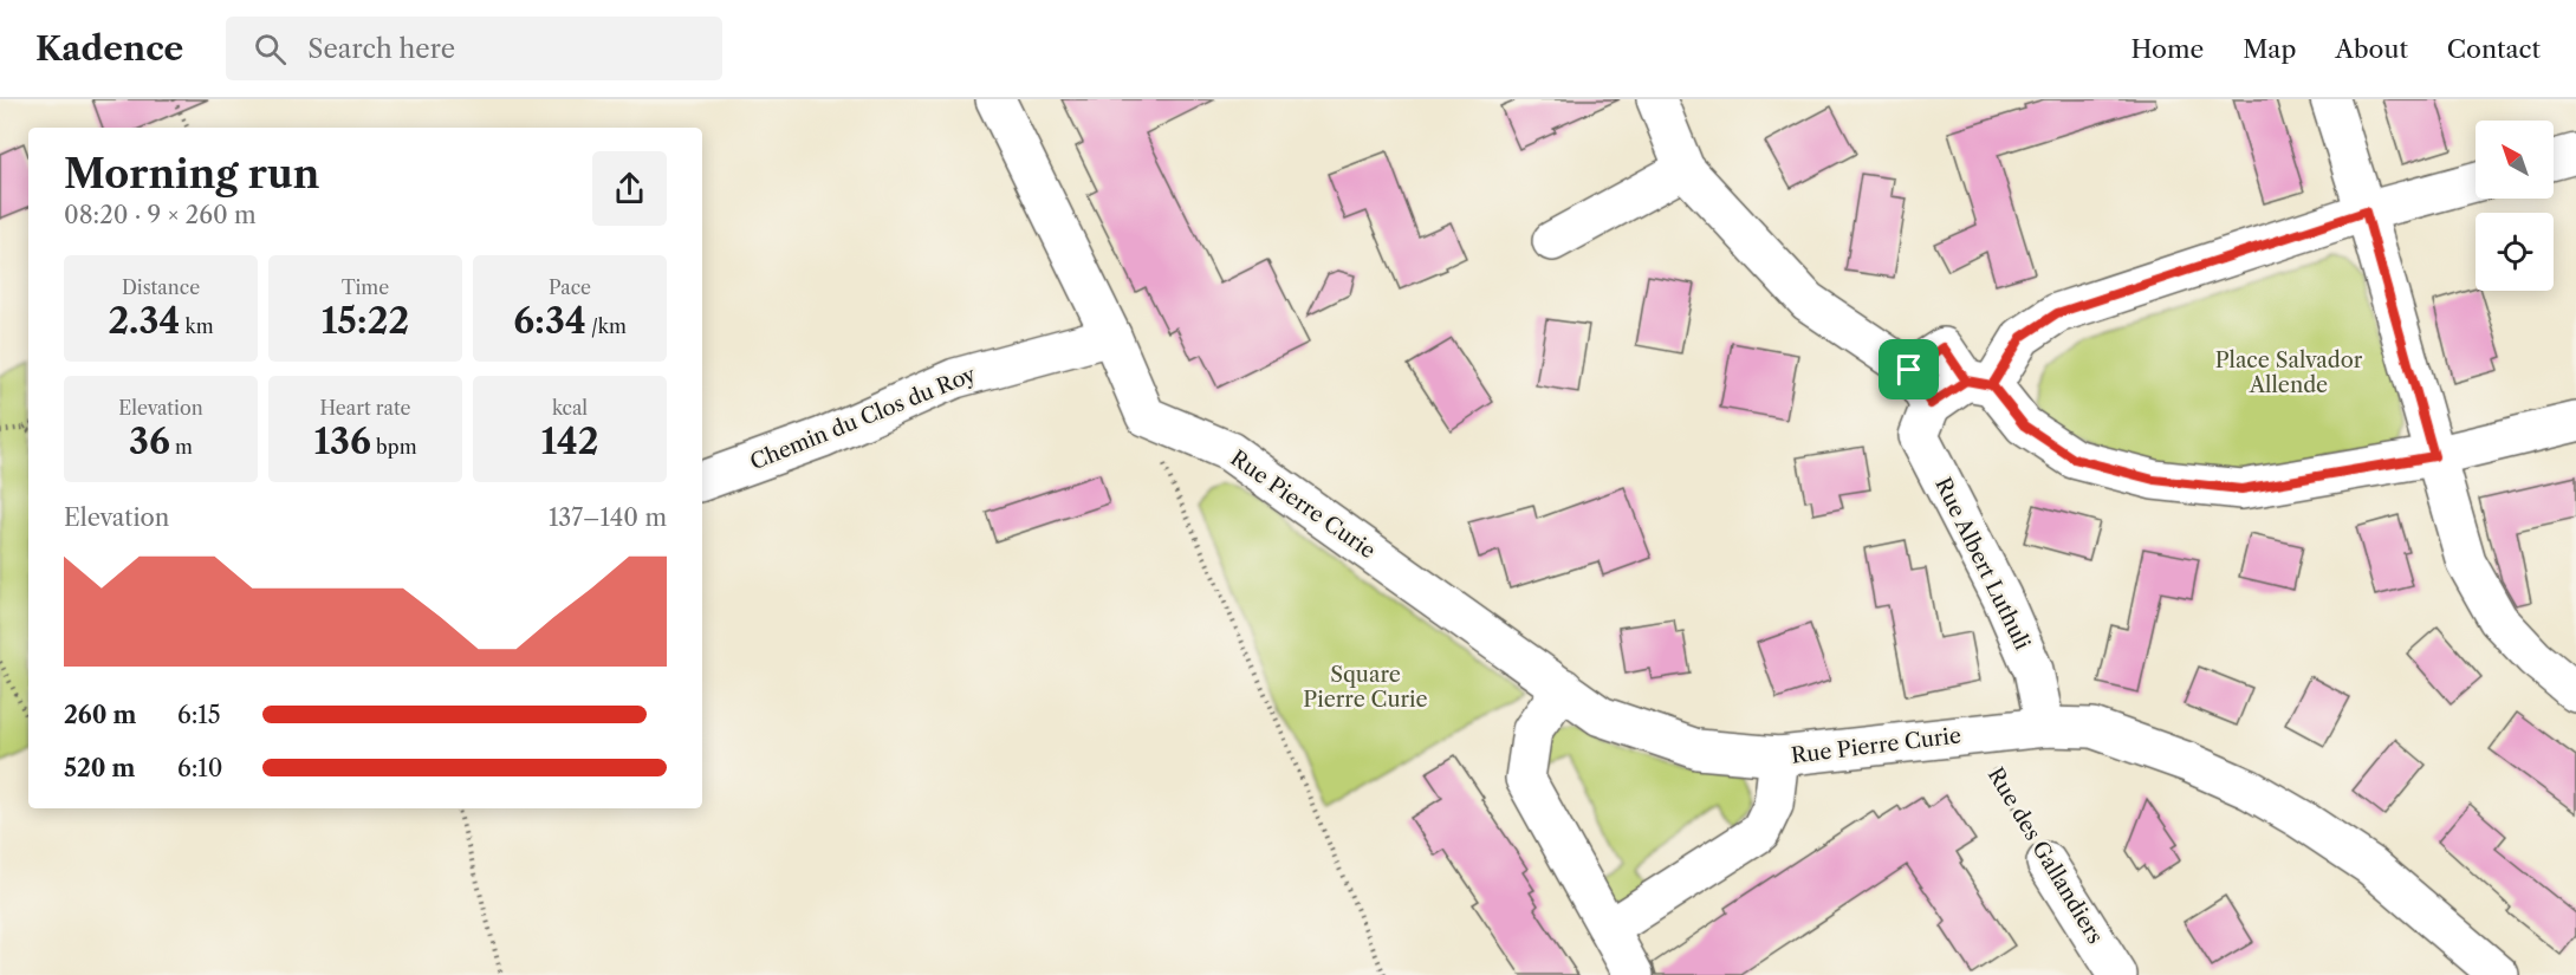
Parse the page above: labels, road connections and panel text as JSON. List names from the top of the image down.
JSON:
{
  "streets": {
    "street": [
      "Chemin du Clos du Roy",
      "Rue Pierre Curie",
      "Rue Albert Luthuli",
      "Rue des Gallandiers"
    ]
  },
  "crossings": [
    ["Rue Pierre Curie", "Rue Albert Luthuli"],
    ["Rue Pierre Curie", "Rue des Gallandiers"]
  ],
  "parks": ["Place Salvador Allende", "Square Pierre Curie"],
  "north": "top left",
  "page": {
    "header": "Kadence",
    "search": "Search here",
    "nav": [
      "Home",
      "Map",
      "About",
      "Contact"
    ],
    "heading": ["Morning run", "08:20 · 9 × 260 m"],
    "stats": [
      ["Distance", "2.34 km"],
      ["Time", "15:22"],
      ["Pace", "6:34 /km"],
      ["Elevation", "36 m"],
      ["Heart rate", "136 bpm"],
      ["kcal", "142"]
    ],
    "chart": ["Elevation", "137–140 m"],
    "list": [
      {
        "name": "260 m",
        "note": "6:15"
      },
      {
        "name": "520 m",
        "note": "6:10"
      }
    ]
  }
}
